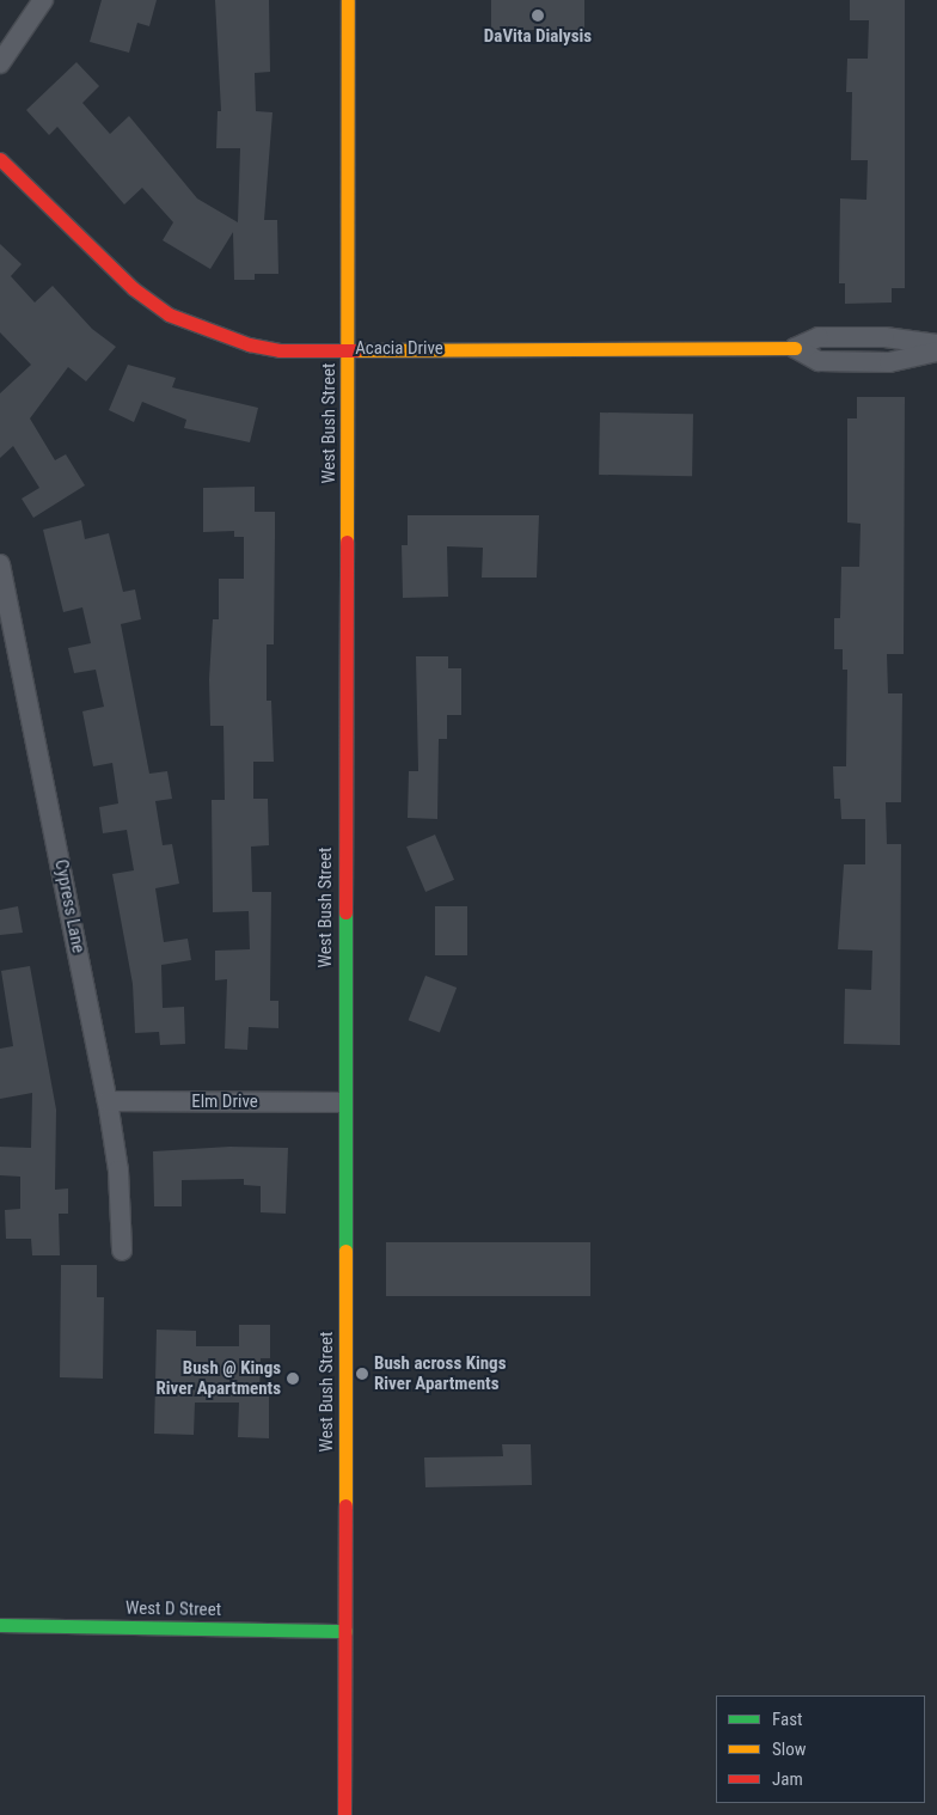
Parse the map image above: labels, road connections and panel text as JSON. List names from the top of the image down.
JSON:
{
  "streets": {
    "main road": ["Acacia Drive", "West Bush Street", "West D Street"],
    "street": ["Cypress Lane", "Elm Drive"]
  },
  "crossings": [
    ["Acacia Drive", "West Bush Street"],
    ["West Bush Street", "Elm Drive"],
    ["West Bush Street", "West D Street"],
    ["Cypress Lane", "Elm Drive"]
  ],
  "places": ["DaVita Dialysis", "Bush across Kings River Apartments", "Bush @ Kings River Apartments"],
  "legend": ["Fast", "Slow", "Jam"]
}
